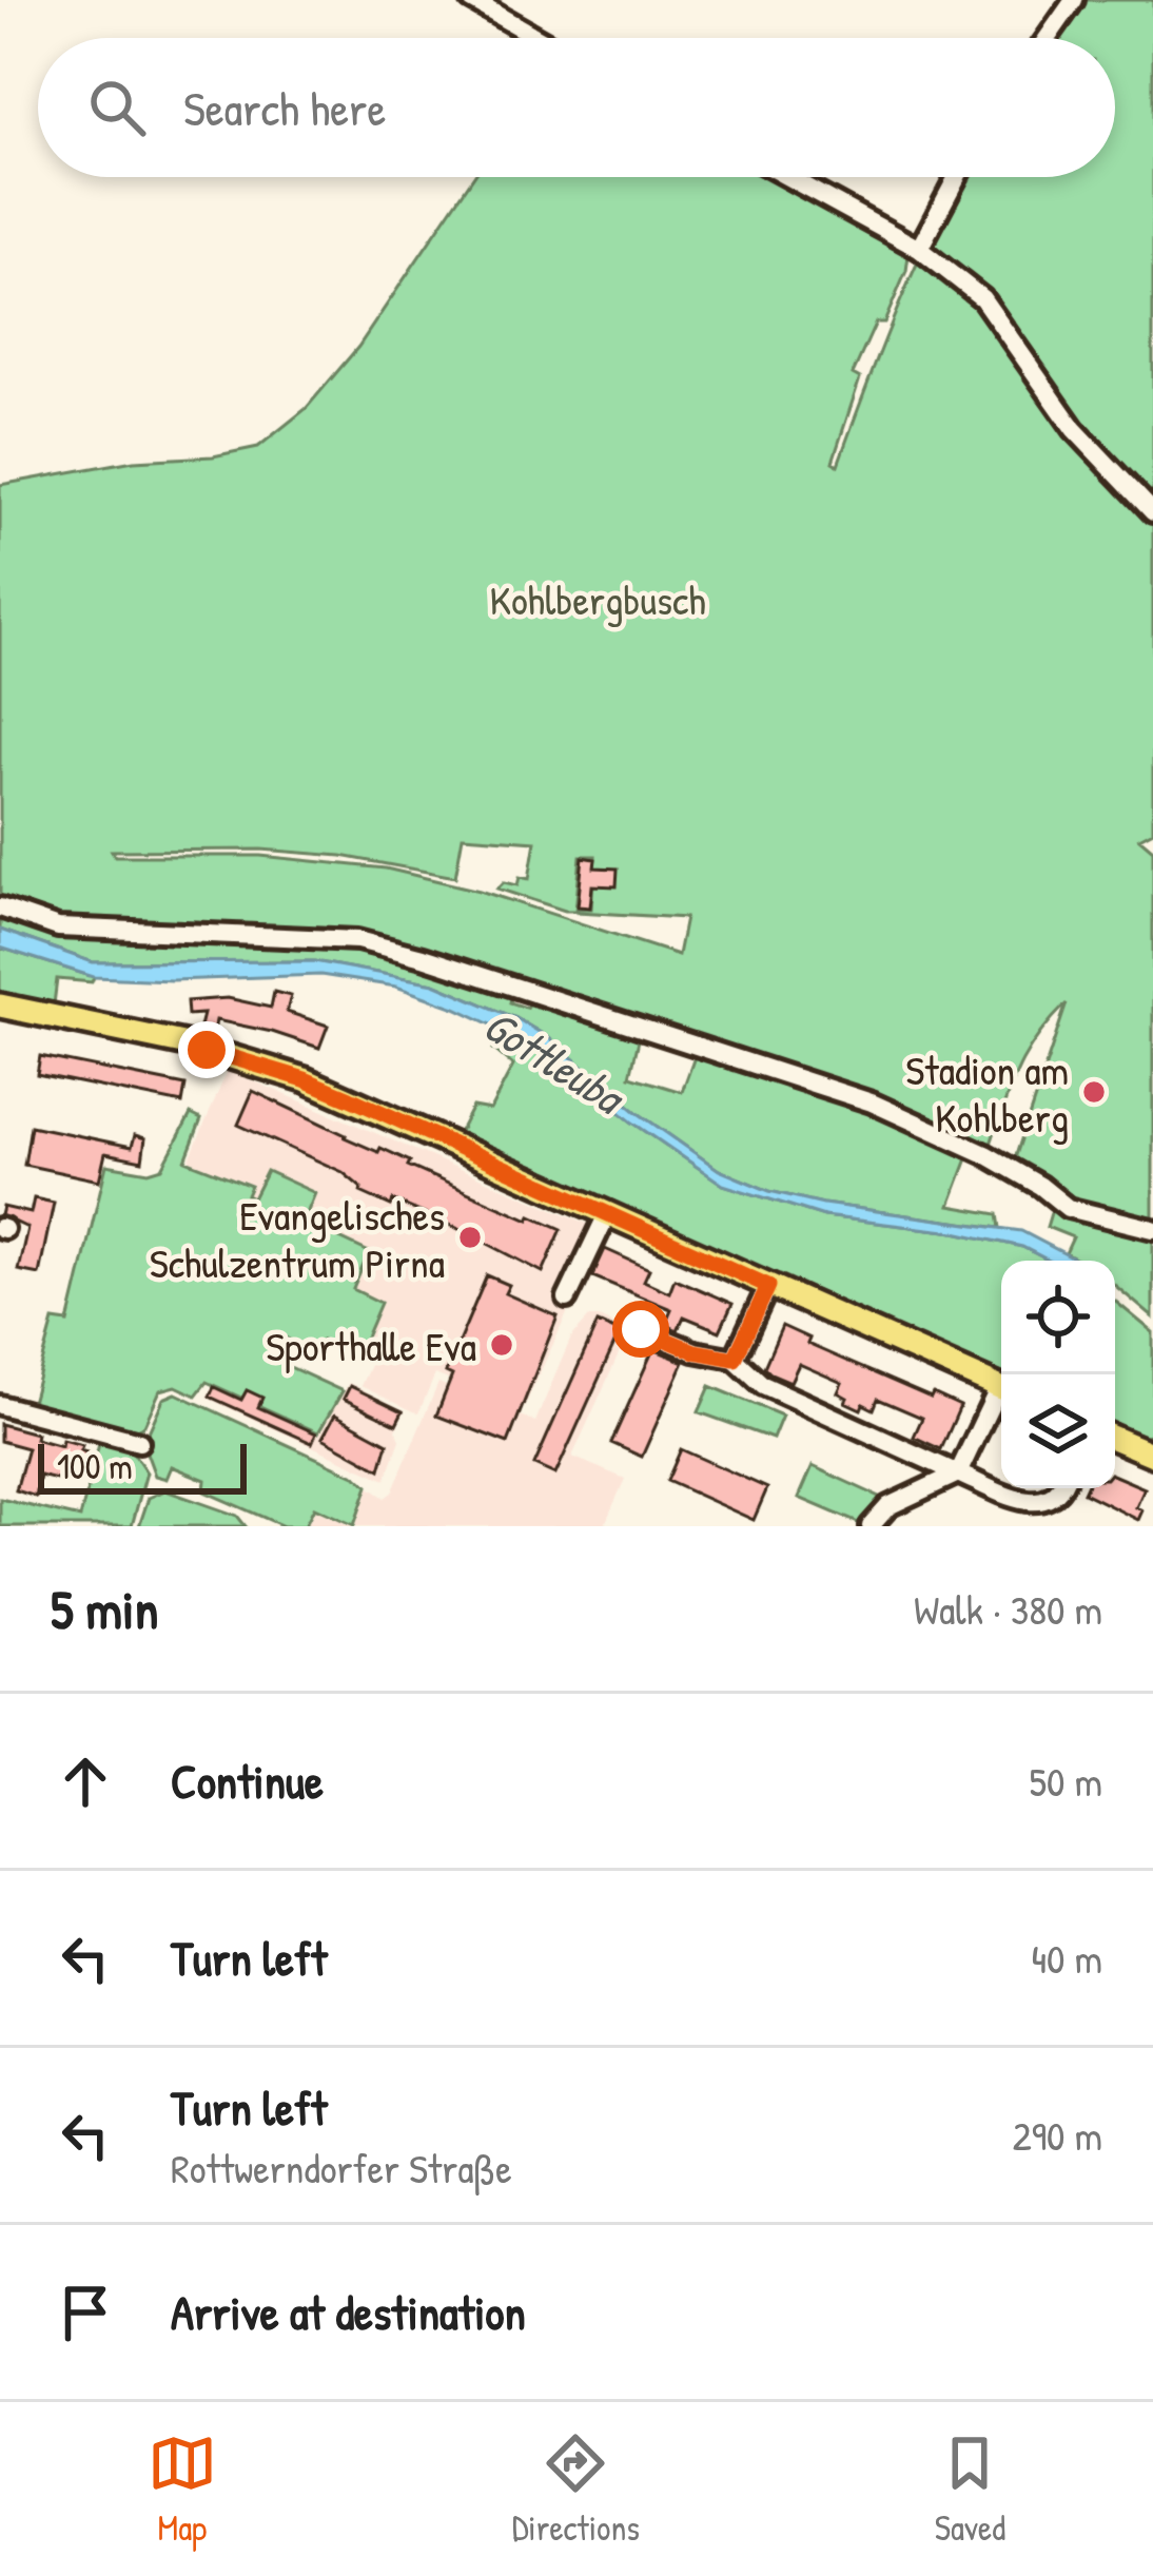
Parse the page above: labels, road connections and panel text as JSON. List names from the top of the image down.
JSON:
{
  "water": ["Gottleuba"],
  "parks": ["Kohlbergbusch"],
  "places": ["Stadion am Kohlberg", "Evangelisches Schulzentrum Pirna", "Sporthalle Eva"],
  "scale_bar": "100 m",
  "page": {
    "search": "Search here",
    "scale": "100 m",
    "heading": ["5 min", "Walk · 380 m"],
    "list": [
      ["Continue", "50 m"],
      ["Turn left", "40 m"],
      ["Turn left", "Rottwerndorfer Straße", "290 m"],
      "Arrive at destination"
    ],
    "nav": ["Map", "Directions", "Saved"]
  }
}
